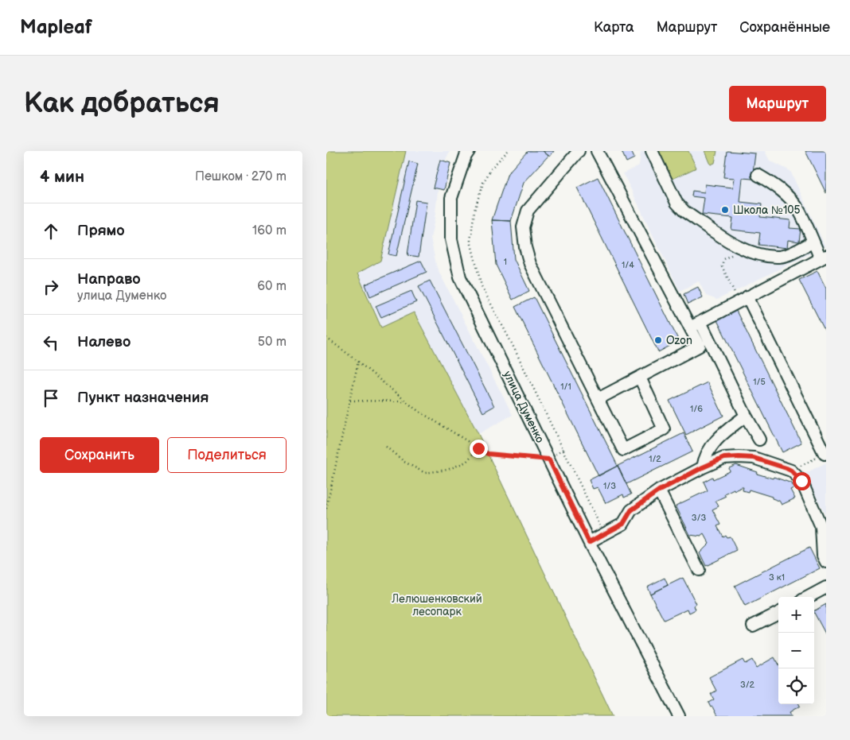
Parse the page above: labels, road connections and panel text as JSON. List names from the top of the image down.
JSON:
{
  "streets": {
    "street": ["улица Думенко"]
  },
  "parks": ["Лелюшенковский лесопарк"],
  "places": ["Школа №105", "Ozon"],
  "house_numbers": [
    "1",
    "1/4",
    "1/5",
    "1/1",
    "1/6",
    "1/2",
    "1/3",
    "3/3",
    "3 к1",
    "3/2"
  ],
  "page": {
    "header": "Mapleaf",
    "nav": ["Карта", "Маршрут", "Сохранённые"],
    "buttons": [
      "Маршрут",
      ["Сохранить", "Поделиться"]
    ],
    "title": "Как добраться",
    "heading": ["4 мин", "Пешком · 270 m"],
    "list": [
      ["Прямо", "160 m"],
      ["Направо", "улица Думенко", "60 m"],
      ["Налево", "50 m"],
      "Пункт назначения"
    ],
    "map_buttons": ["+", "−"]
  }
}
